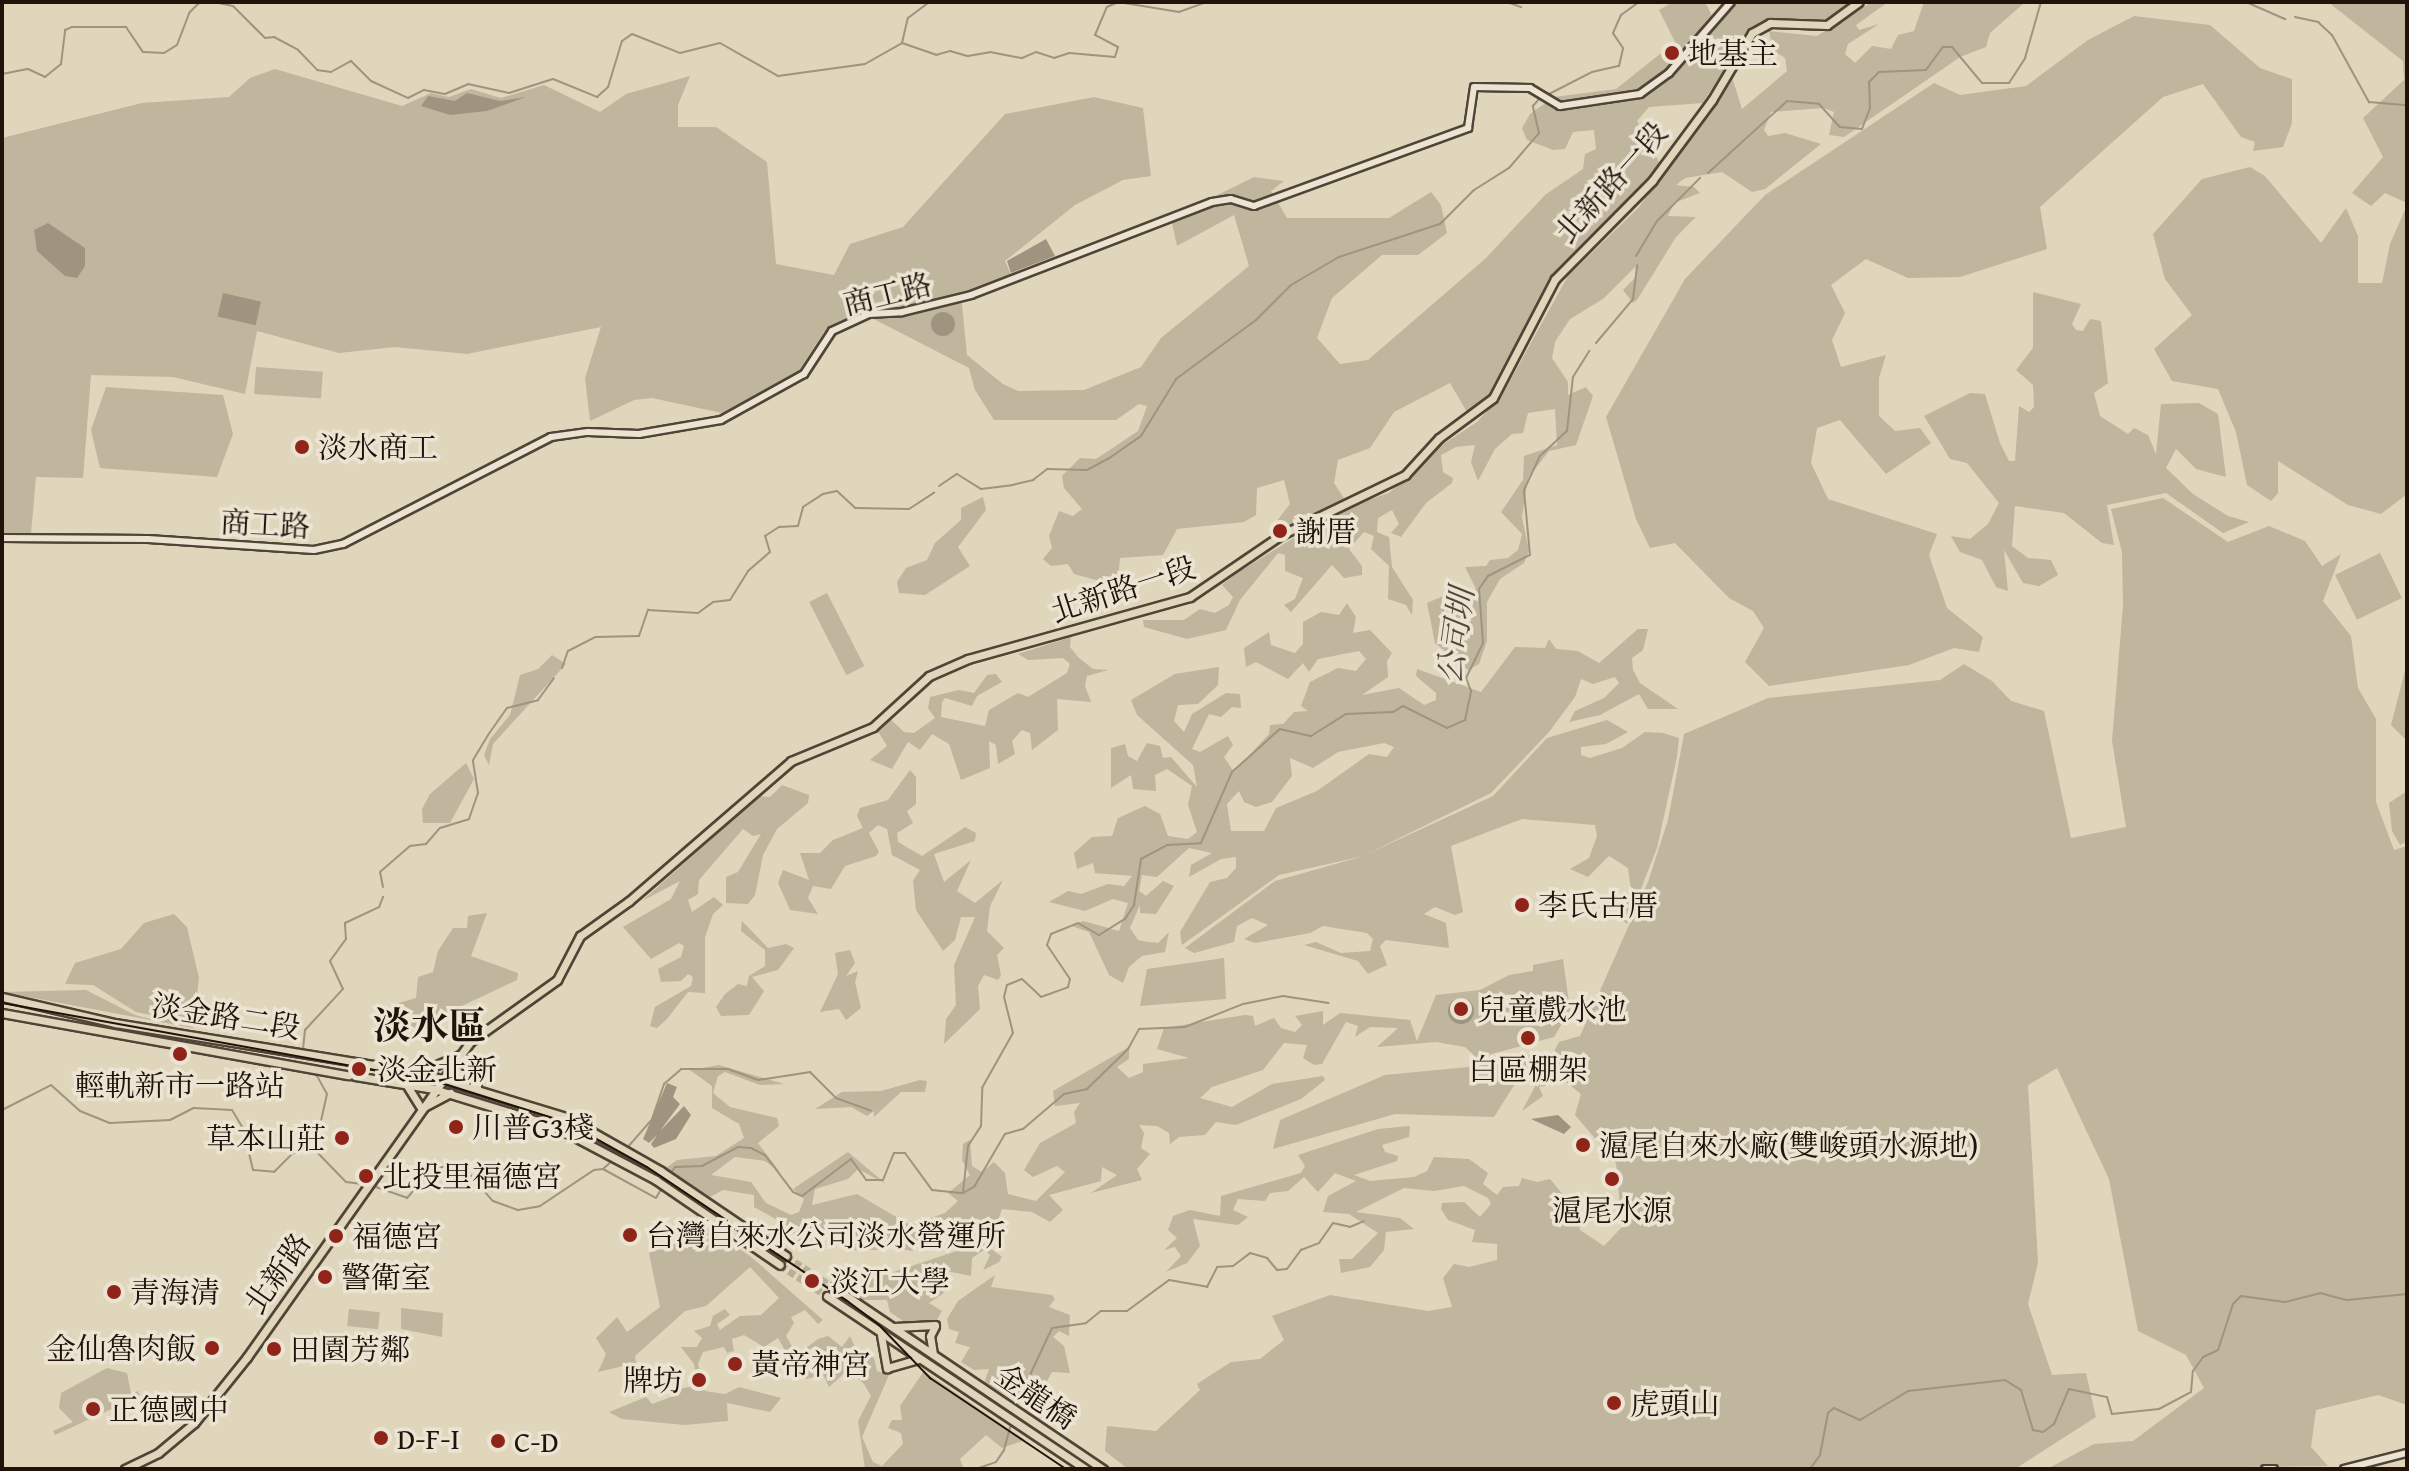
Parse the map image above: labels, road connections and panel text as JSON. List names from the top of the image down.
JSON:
{
  "streets": {
    "main road": [
      "北新路一段",
      "淡金路二段",
      "北新路",
      "金龍橋"
    ],
    "street": ["商工路"]
  },
  "crossings": [
    ["北新路一段", "淡金路二段"],
    ["北新路一段", "北新路"],
    ["淡金路二段", "北新路"]
  ],
  "districts": ["淡水區"],
  "water": ["公司圳"],
  "places": [
    "地基主",
    "淡水商工",
    "謝厝",
    "李氏古厝",
    "兒童戲水池",
    "白區棚架",
    "輕軌新市一路站",
    "淡金北新",
    "川普G3棧",
    "草本山莊",
    "滬尾自來水廠(雙峻頭水源地)",
    "北投里福德宮",
    "滬尾水源",
    "台灣自來水公司淡水營運所",
    "福德宮",
    "警衛室",
    "淡江大學",
    "青海清",
    "金仙魯肉飯",
    "田園芳鄰",
    "黃帝神宮",
    "牌坊",
    "虎頭山",
    "正德國中",
    "D-F-I",
    "C-D"
  ]
}
